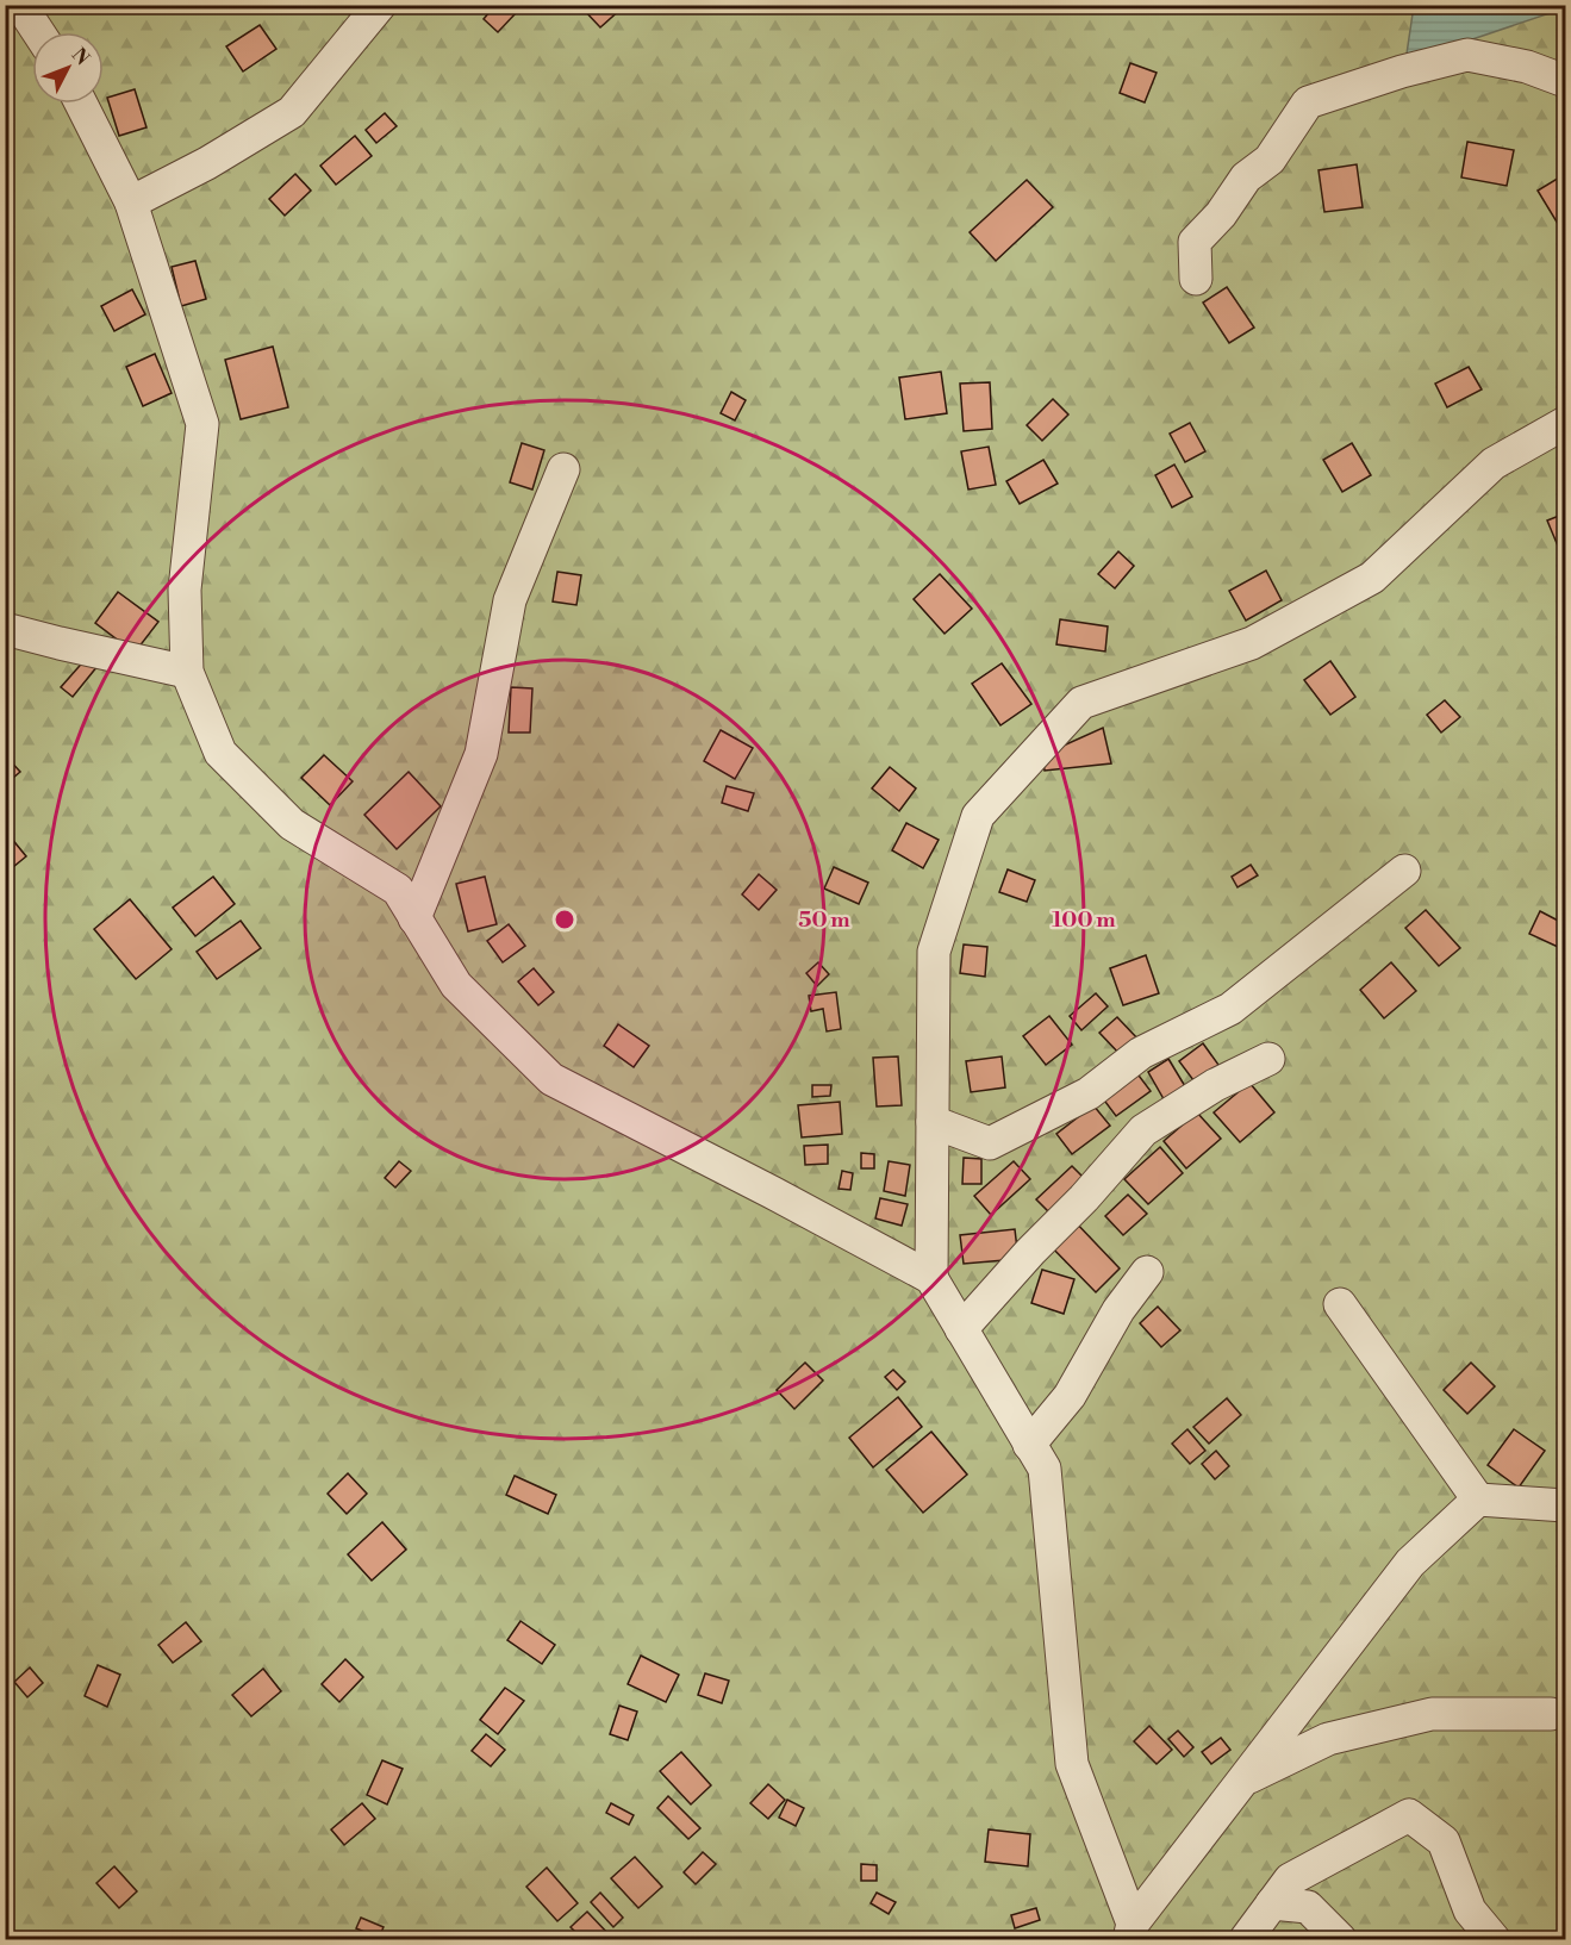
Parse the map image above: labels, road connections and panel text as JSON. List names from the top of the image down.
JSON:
{
  "north": "top right",
  "rings": ["50 m", "100 m"]
}
